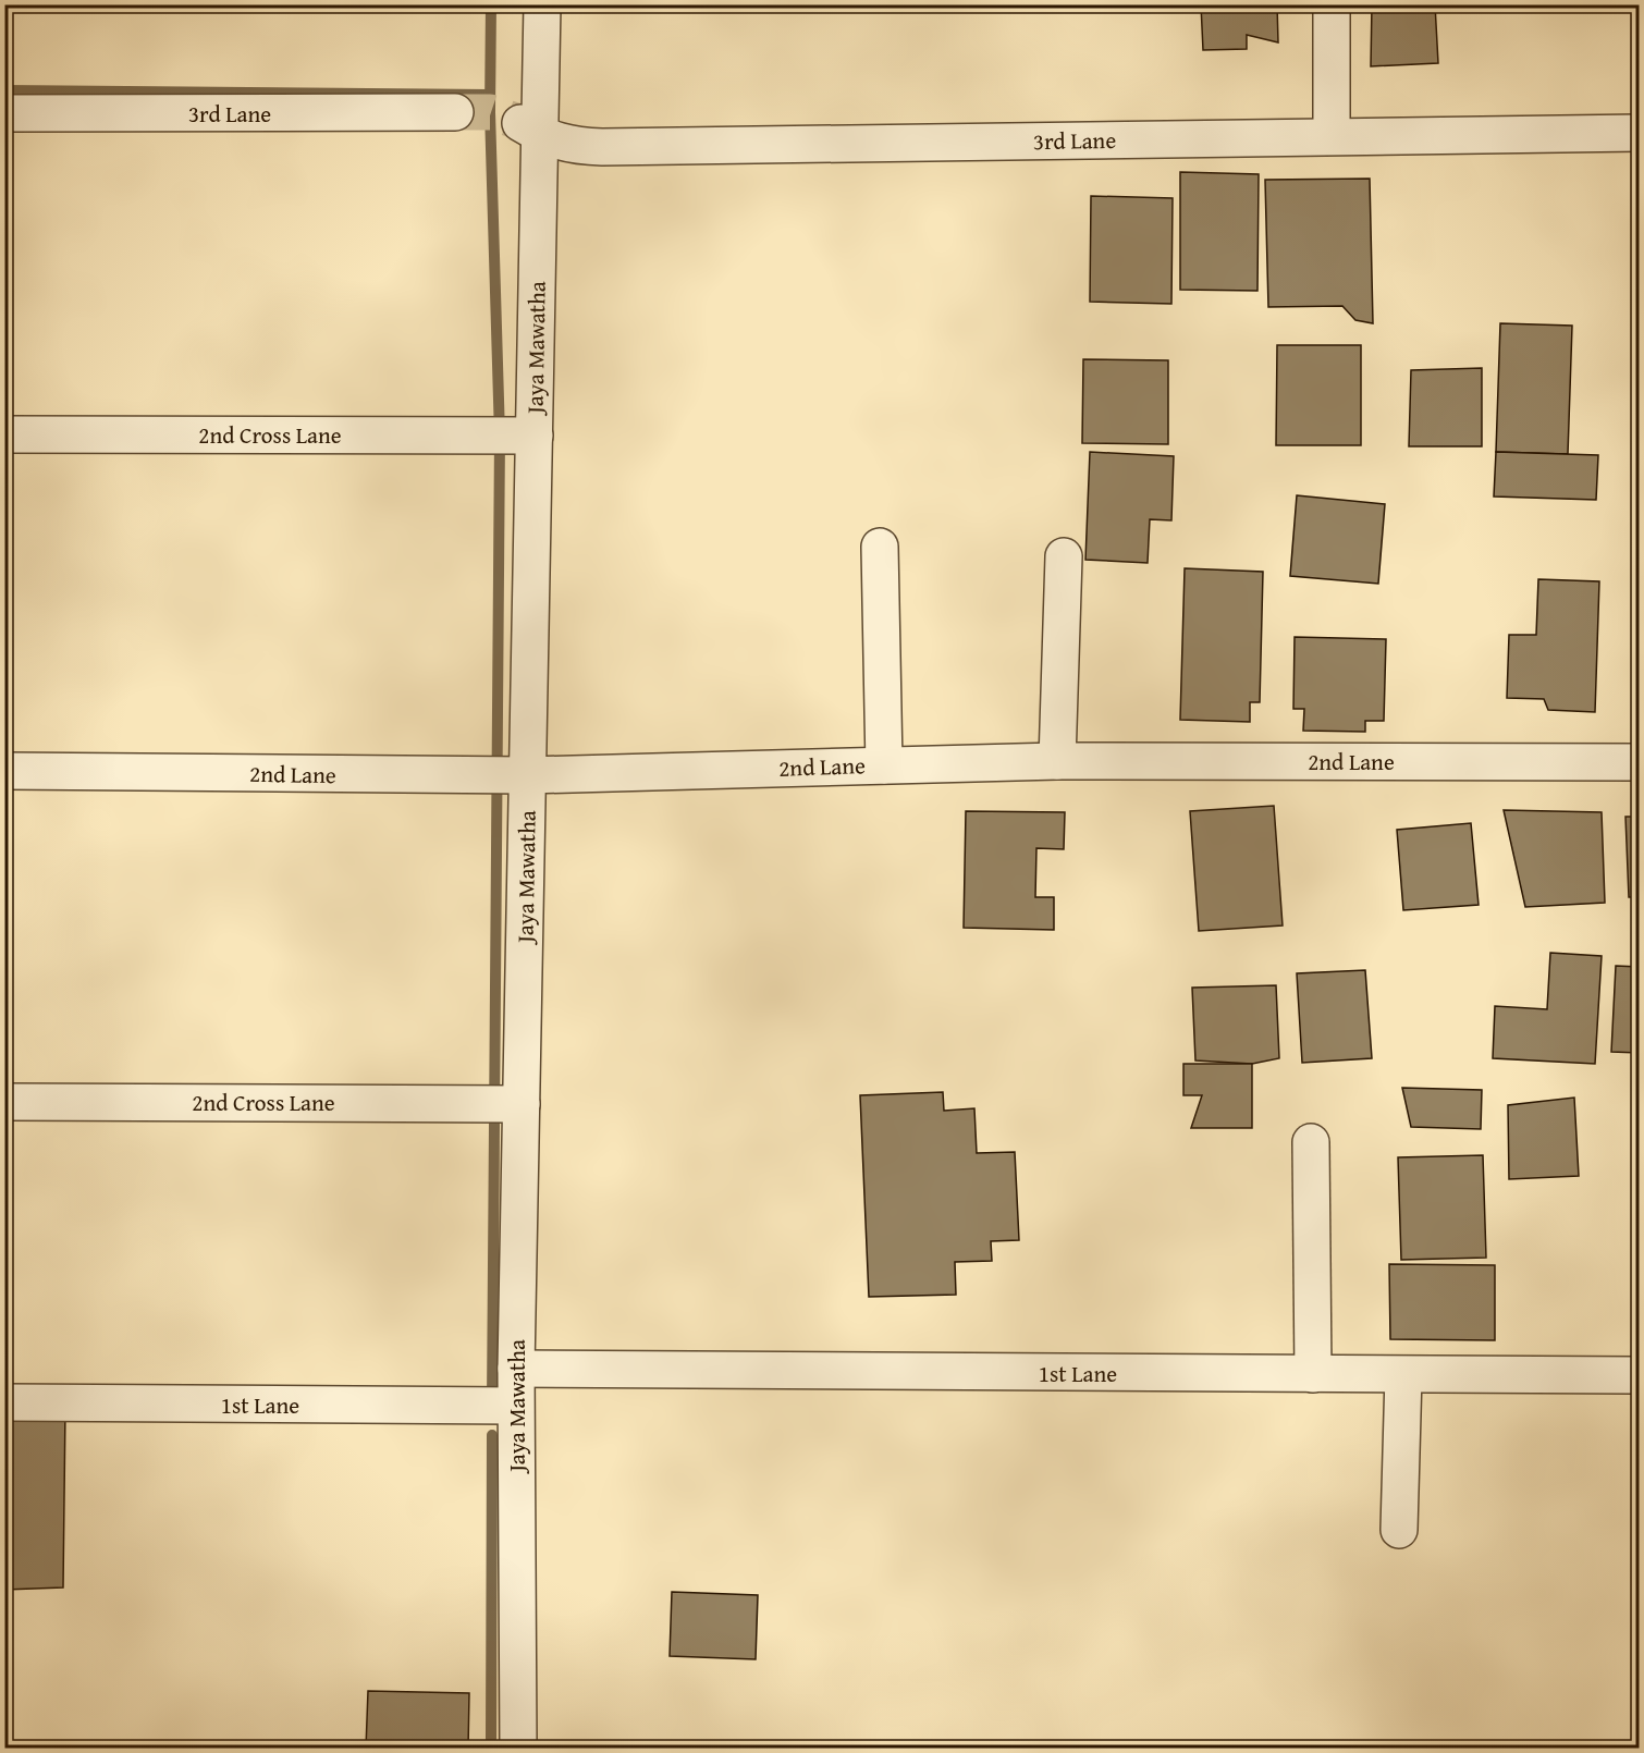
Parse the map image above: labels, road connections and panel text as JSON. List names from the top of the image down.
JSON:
{
  "streets": {
    "street": [
      "3rd Lane",
      "Jaya Mawatha",
      "2nd Cross Lane",
      "2nd Lane",
      "1st Lane"
    ]
  },
  "crossings": [
    ["3rd Lane", "Jaya Mawatha"],
    ["Jaya Mawatha", "2nd Cross Lane"],
    ["Jaya Mawatha", "2nd Lane"],
    ["Jaya Mawatha", "1st Lane"]
  ]
}
